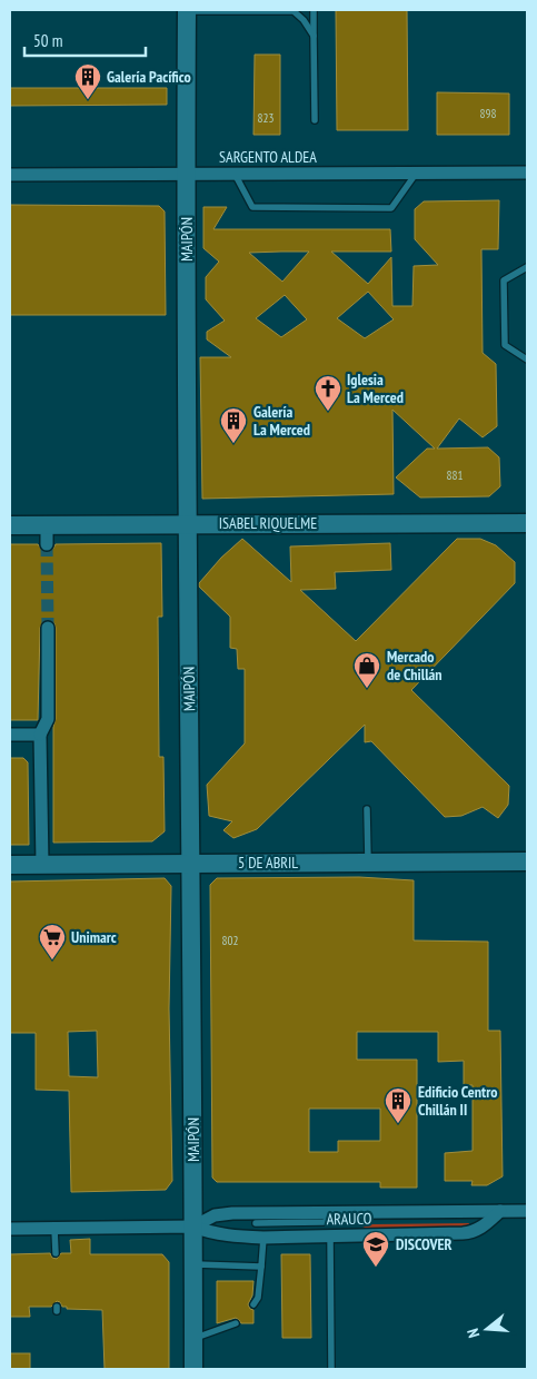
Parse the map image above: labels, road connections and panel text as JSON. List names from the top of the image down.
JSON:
{
  "streets": {
    "street": [
      "SARGENTO ALDEA",
      "MAIPÓN",
      "ISABEL RIQUELME",
      "5 DE ABRIL",
      "ARAUCO"
    ]
  },
  "crossings": [
    ["SARGENTO ALDEA", "MAIPÓN"],
    ["MAIPÓN", "ISABEL RIQUELME"],
    ["MAIPÓN", "5 DE ABRIL"],
    ["MAIPÓN", "ARAUCO"]
  ],
  "places": {
    "building": ["Galería Pacífico", "Galería La Merced", "Edificio Centro Chillán II"],
    "church": ["Iglesia La Merced"],
    "shop": ["Mercado de Chillán"],
    "supermarket": ["Unimarc"],
    "school or university": ["DISCOVER"]
  },
  "house_numbers": [
    "898",
    "823",
    "881",
    "802"
  ],
  "scale_bar": "50 m",
  "north": "left"
}
